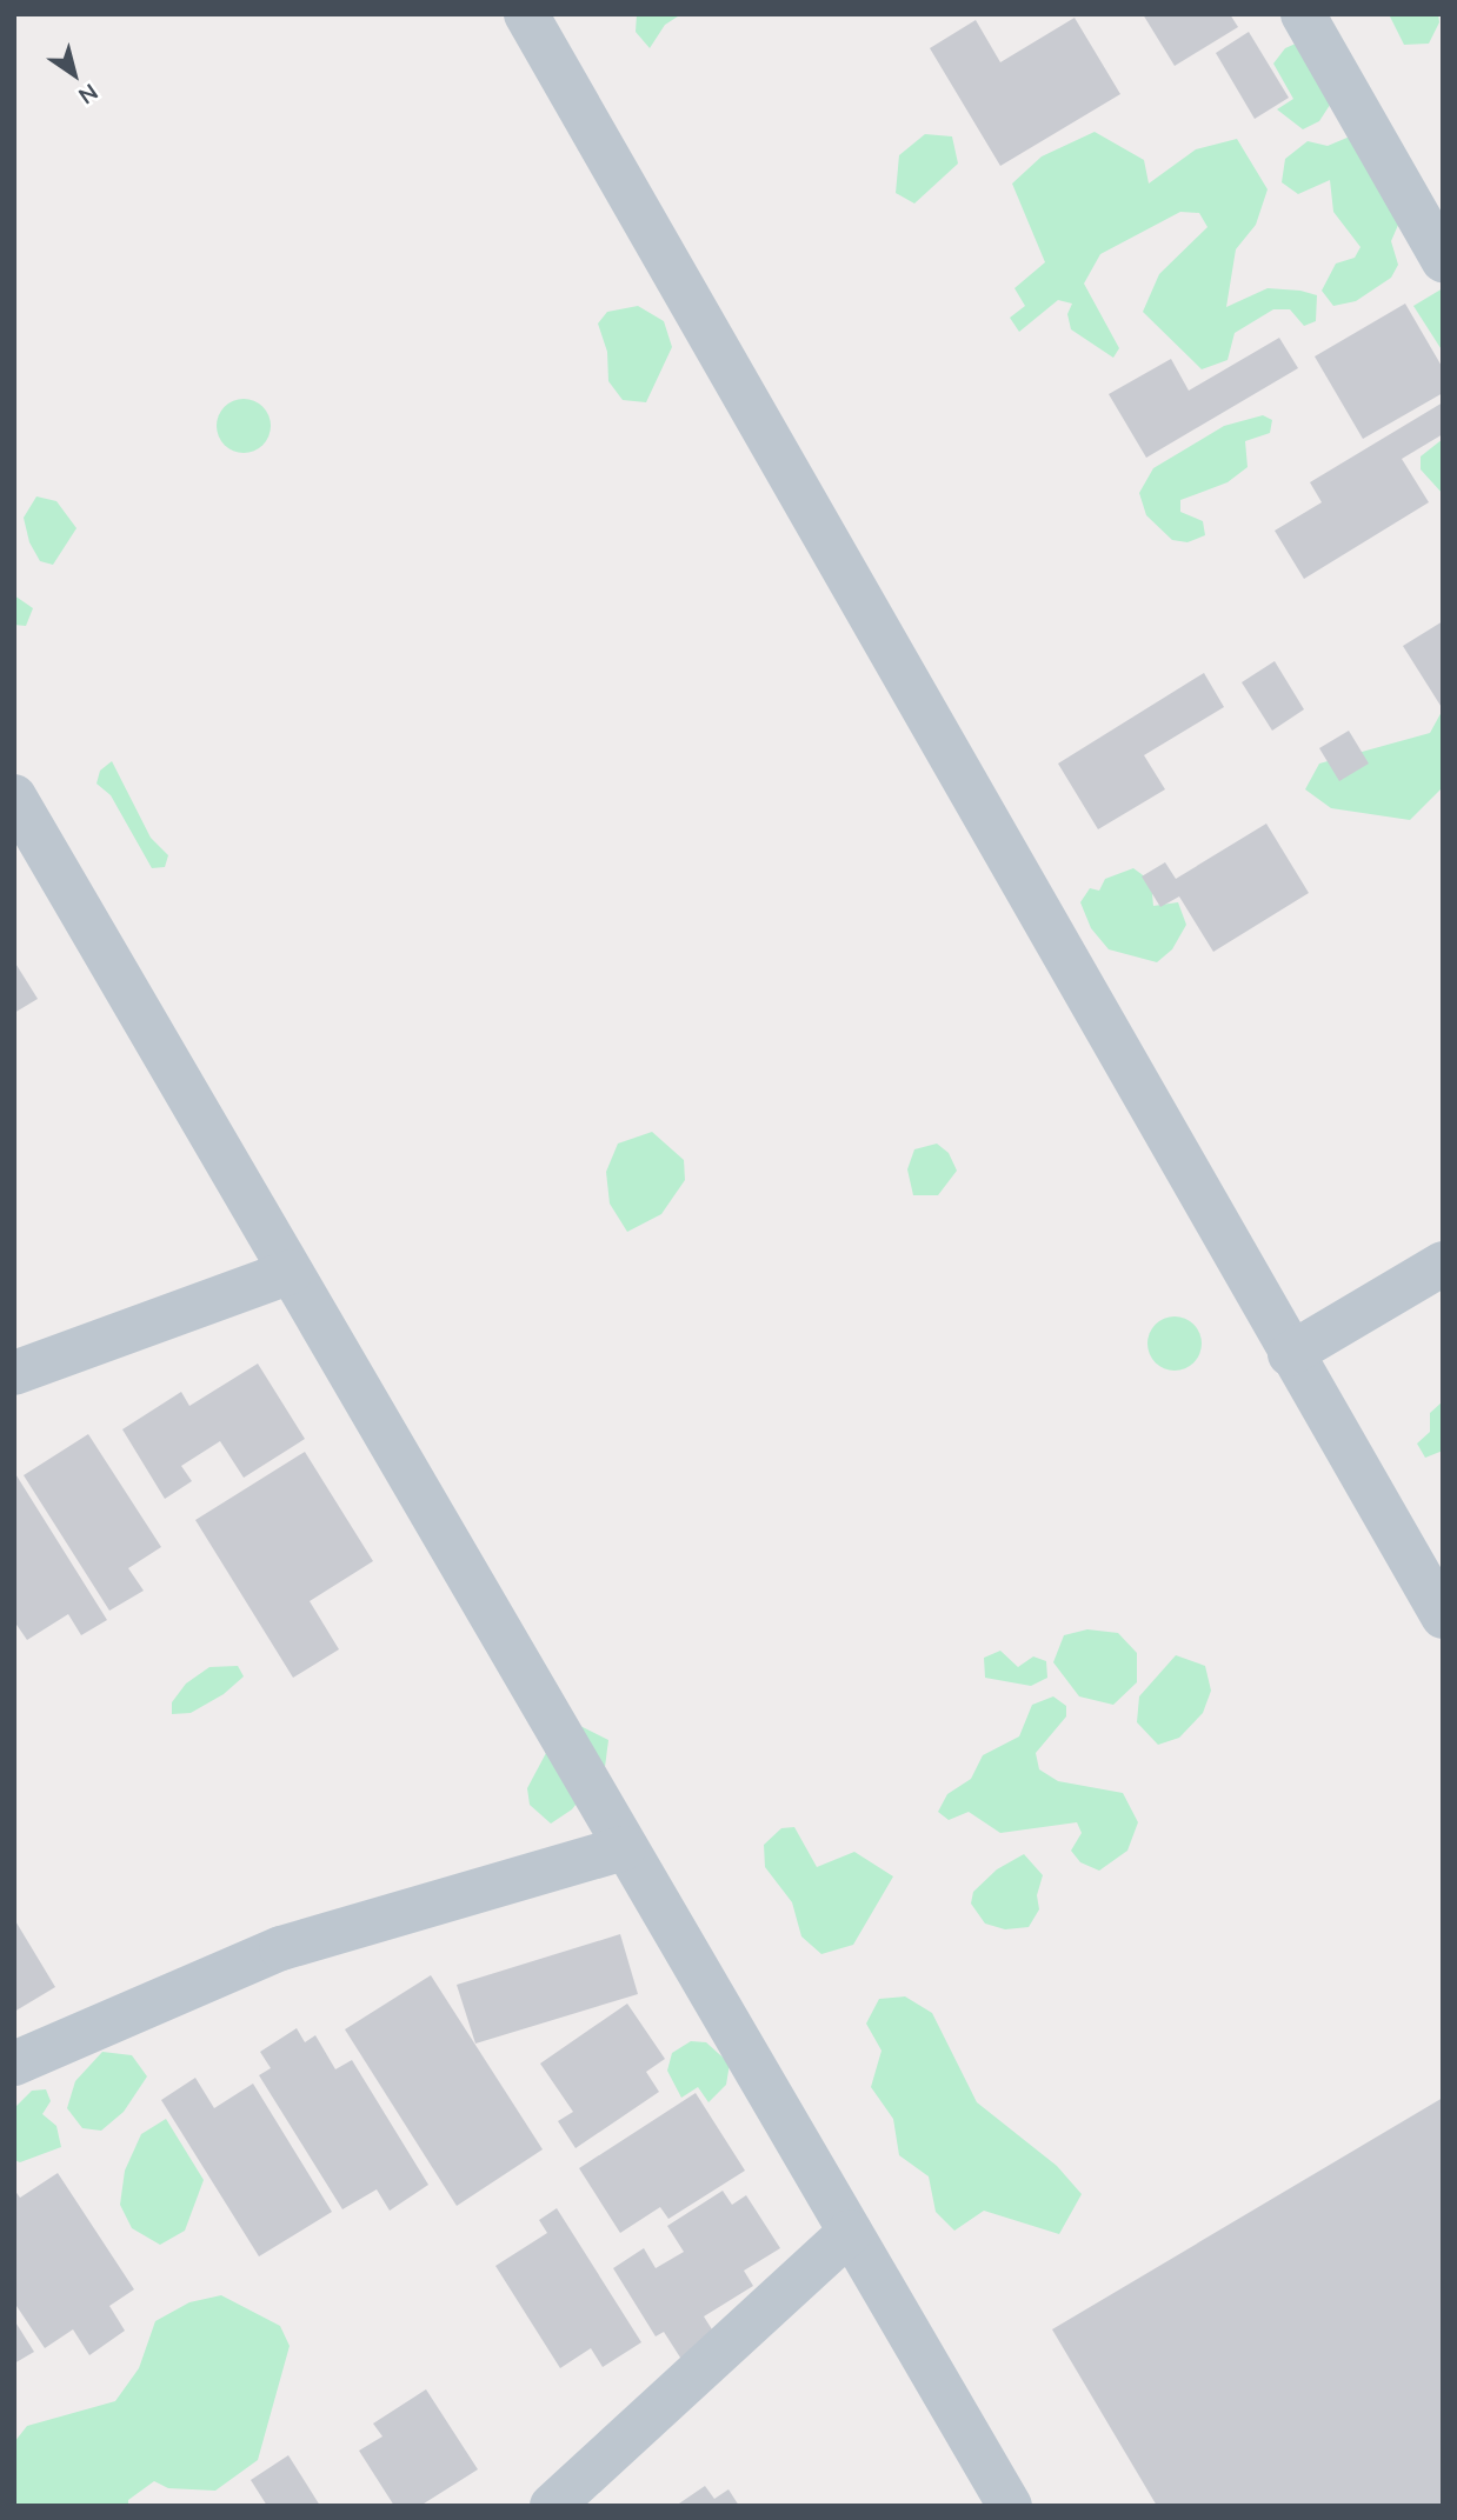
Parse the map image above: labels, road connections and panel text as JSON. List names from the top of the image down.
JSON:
{
  "north": "bottom right"
}
